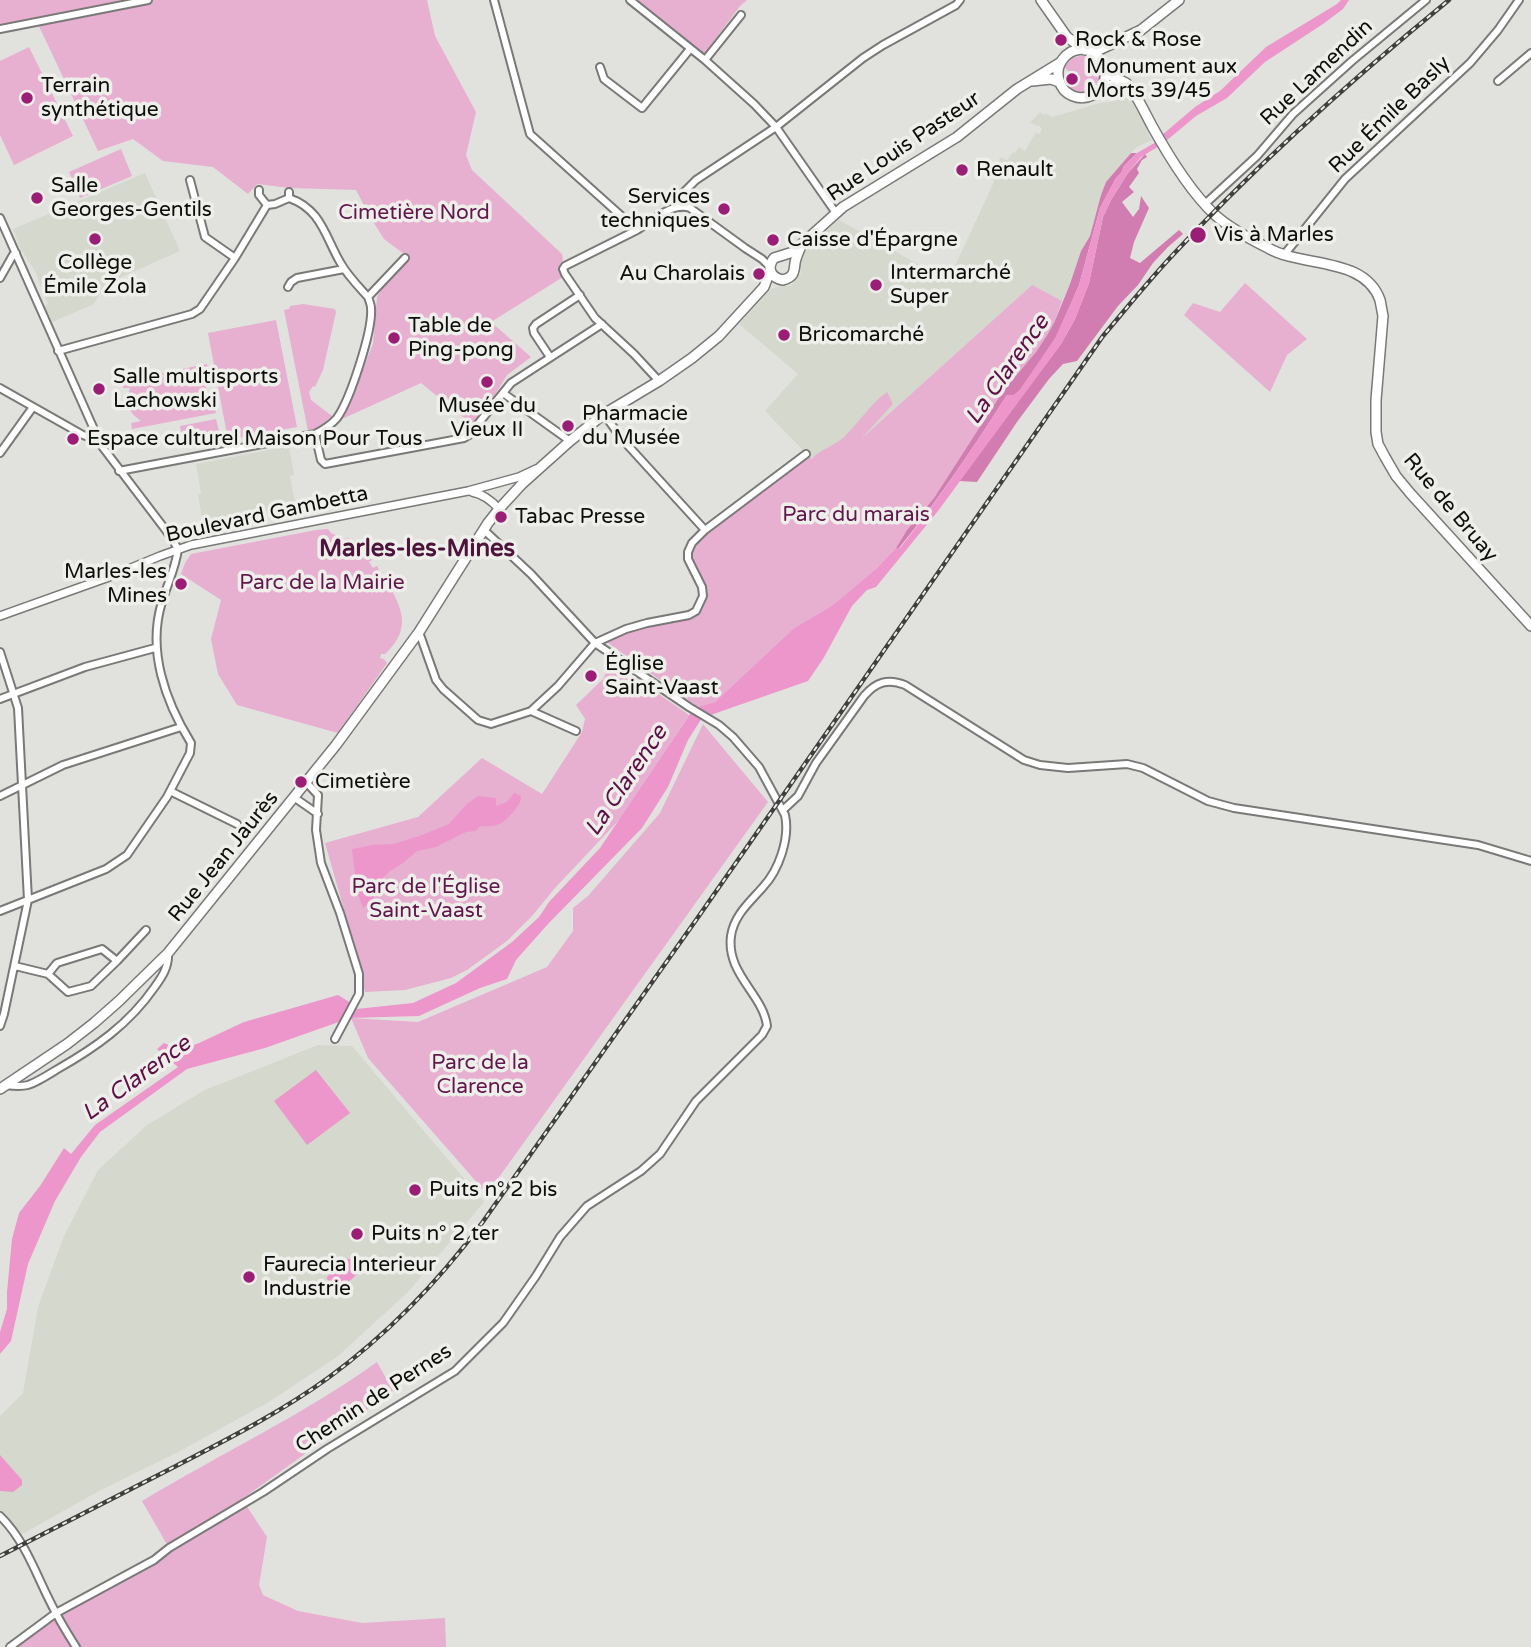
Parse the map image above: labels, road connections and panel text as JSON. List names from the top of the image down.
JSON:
{
  "streets": {
    "main road": ["Rue Louis Pasteur", "Rue de Bruay", "Rue Jean Jaurès"],
    "street": [
      "Rue Lamendin",
      "Rue Émile Basly",
      "Boulevard Gambetta",
      "Chemin de Pernes"
    ]
  },
  "crossings": [
    ["Rue Lamendin", "Rue de Bruay"],
    ["Rue Émile Basly", "Rue de Bruay"]
  ],
  "districts": ["Marles-les-Mines"],
  "water": ["La Clarence"],
  "parks": [
    "Cimetière Nord",
    "Parc du marais",
    "Parc de la Mairie",
    "Parc de l'Église Saint-Vaast",
    "Parc de la Clarence"
  ],
  "places": [
    "Rock & Rose",
    "Monument aux Morts 39/45",
    "Terrain synthétique",
    "Renault",
    "Salle Georges-Gentils",
    "Services techniques",
    "Vis à Marles",
    "Collège Émile Zola",
    "Caisse d'Épargne",
    "Au Charolais",
    "Intermarché Super",
    "Bricomarché",
    "Table de Ping-pong",
    "Musée du Vieux II",
    "Salle multisports Lachowski",
    "Pharmacie du Musée",
    "Espace culturel Maison Pour Tous",
    "Tabac Presse",
    "Marles-les Mines",
    "Église Saint-Vaast",
    "Cimetière",
    "Puits n° 2 bis",
    "Puits n° 2 ter",
    "Faurecia Interieur Industrie"
  ]
}
